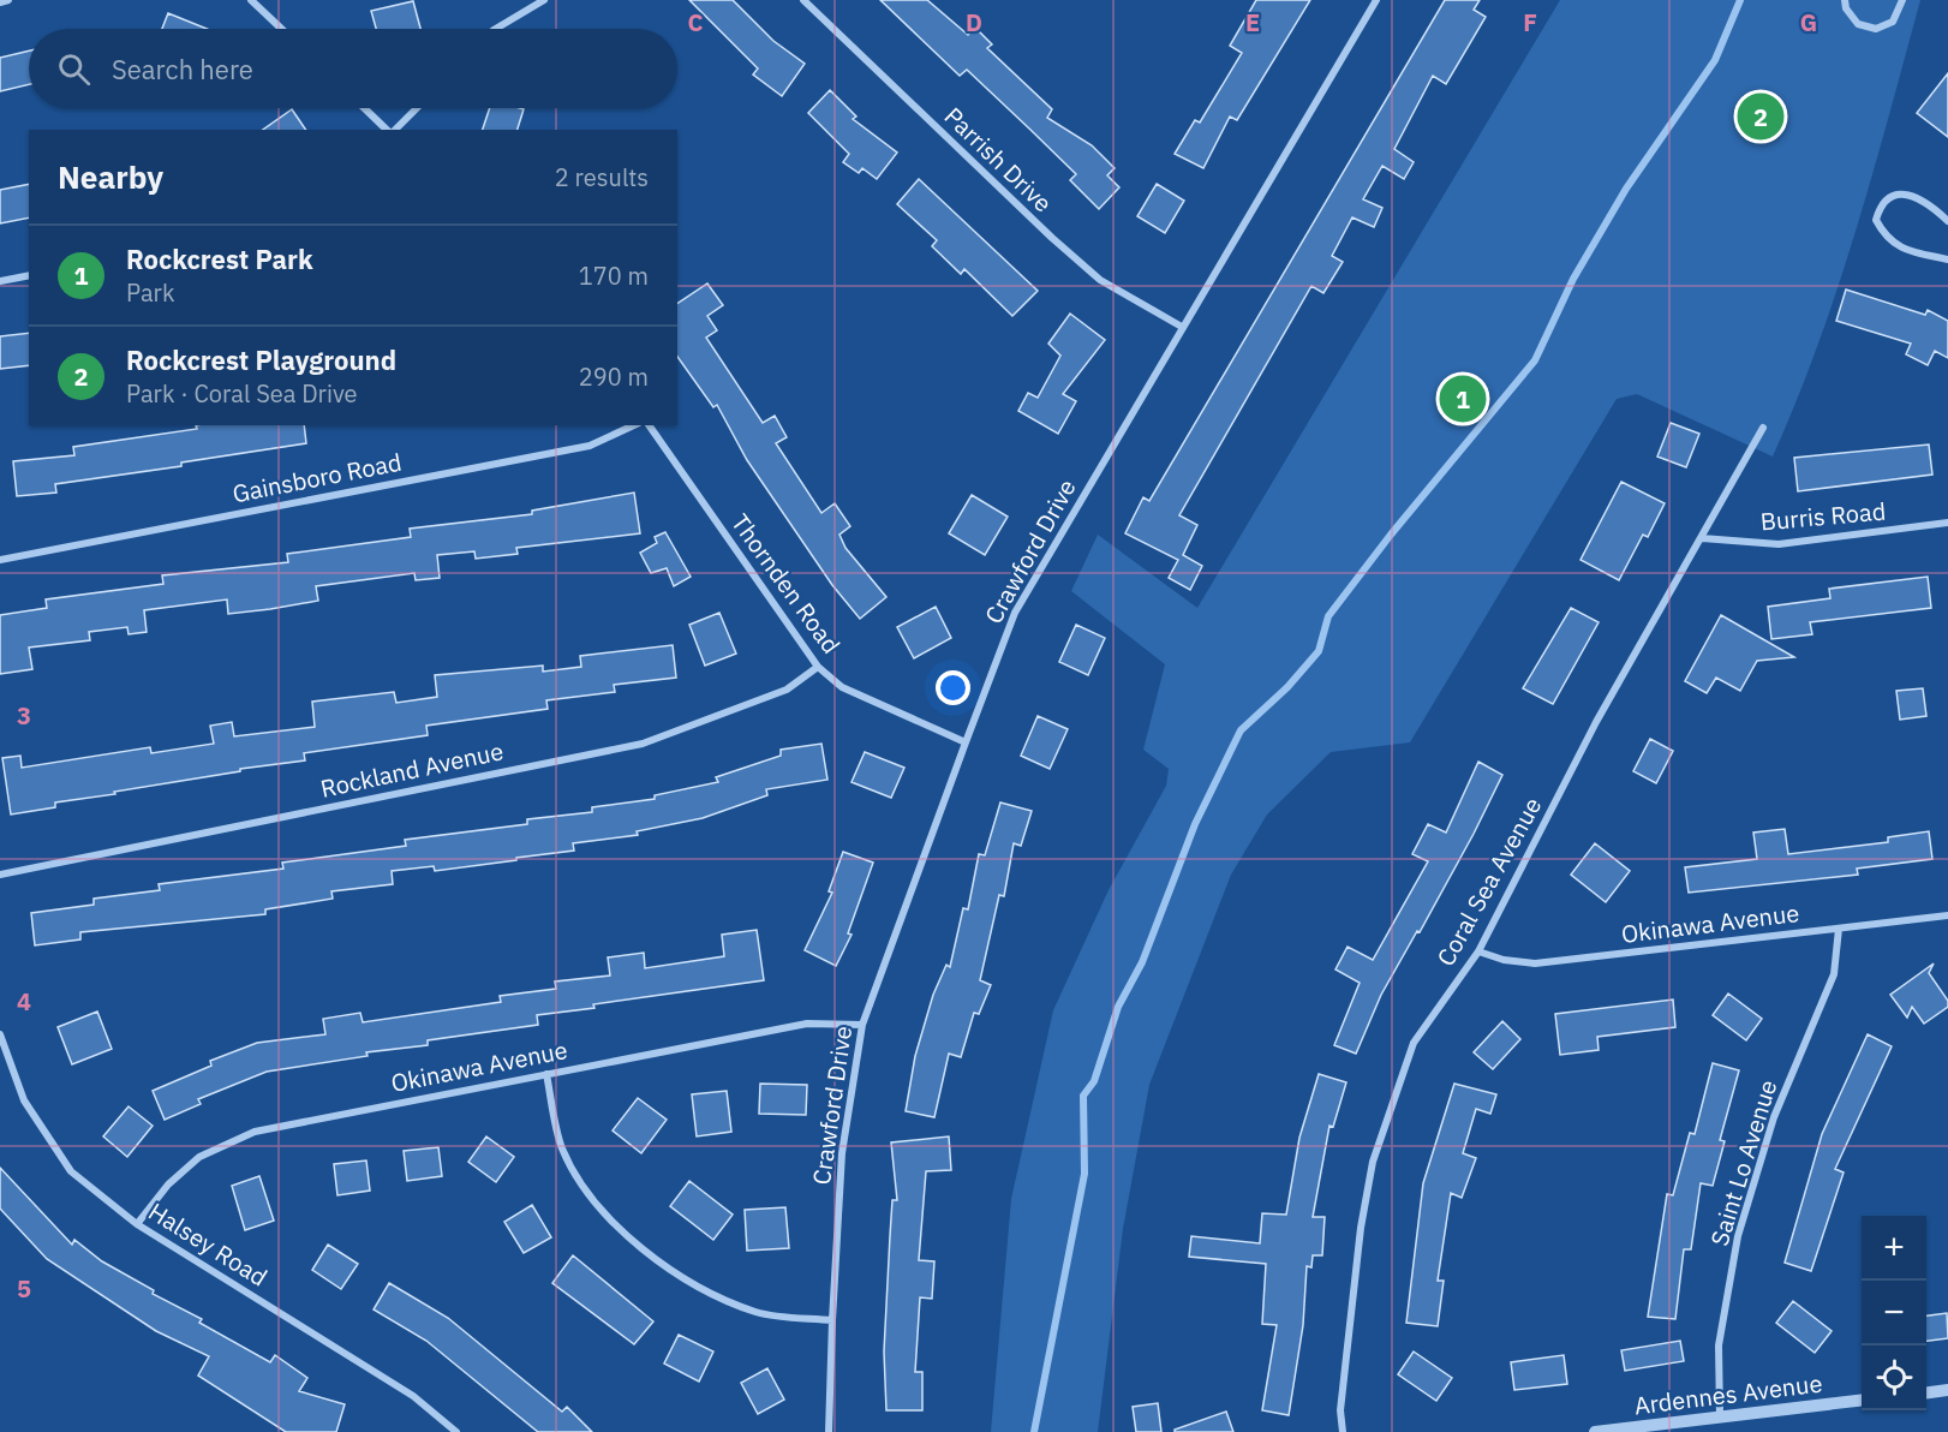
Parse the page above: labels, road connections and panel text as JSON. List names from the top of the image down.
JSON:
{
  "streets": {
    "street": [
      "Parrish Drive",
      "Gainsboro Road",
      "Burris Road",
      "Crawford Drive",
      "Thornden Road",
      "Rockland Avenue",
      "Coral Sea Avenue",
      "Okinawa Avenue",
      "Saint Lo Avenue",
      "Halsey Road",
      "Ardennes Avenue"
    ]
  },
  "crossings": [
    ["Parrish Drive", "Crawford Drive"],
    ["Burris Road", "Coral Sea Avenue"],
    ["Crawford Drive", "Thornden Road"],
    ["Crawford Drive", "Okinawa Avenue"],
    ["Thornden Road", "Rockland Avenue"],
    ["Coral Sea Avenue", "Okinawa Avenue"],
    ["Okinawa Avenue", "Saint Lo Avenue"],
    ["Okinawa Avenue", "Halsey Road"],
    ["Saint Lo Avenue", "Ardennes Avenue"]
  ],
  "page": {
    "search": "Search here",
    "pins": ["2", "1"],
    "heading": ["Nearby", "2 results"],
    "list": [
      {
        "mark": "1",
        "name": "Rockcrest Park",
        "note": "Park",
        "value": "170 m"
      },
      {
        "mark": "2",
        "name": "Rockcrest Playground",
        "note": "Park · Coral Sea Drive",
        "value": "290 m"
      }
    ],
    "map_buttons": ["+", "−"]
  },
  "grid": {
    "columns": [
      "C",
      "D",
      "E",
      "F",
      "G"
    ],
    "rows": ["3", "4", "5"]
  }
}
